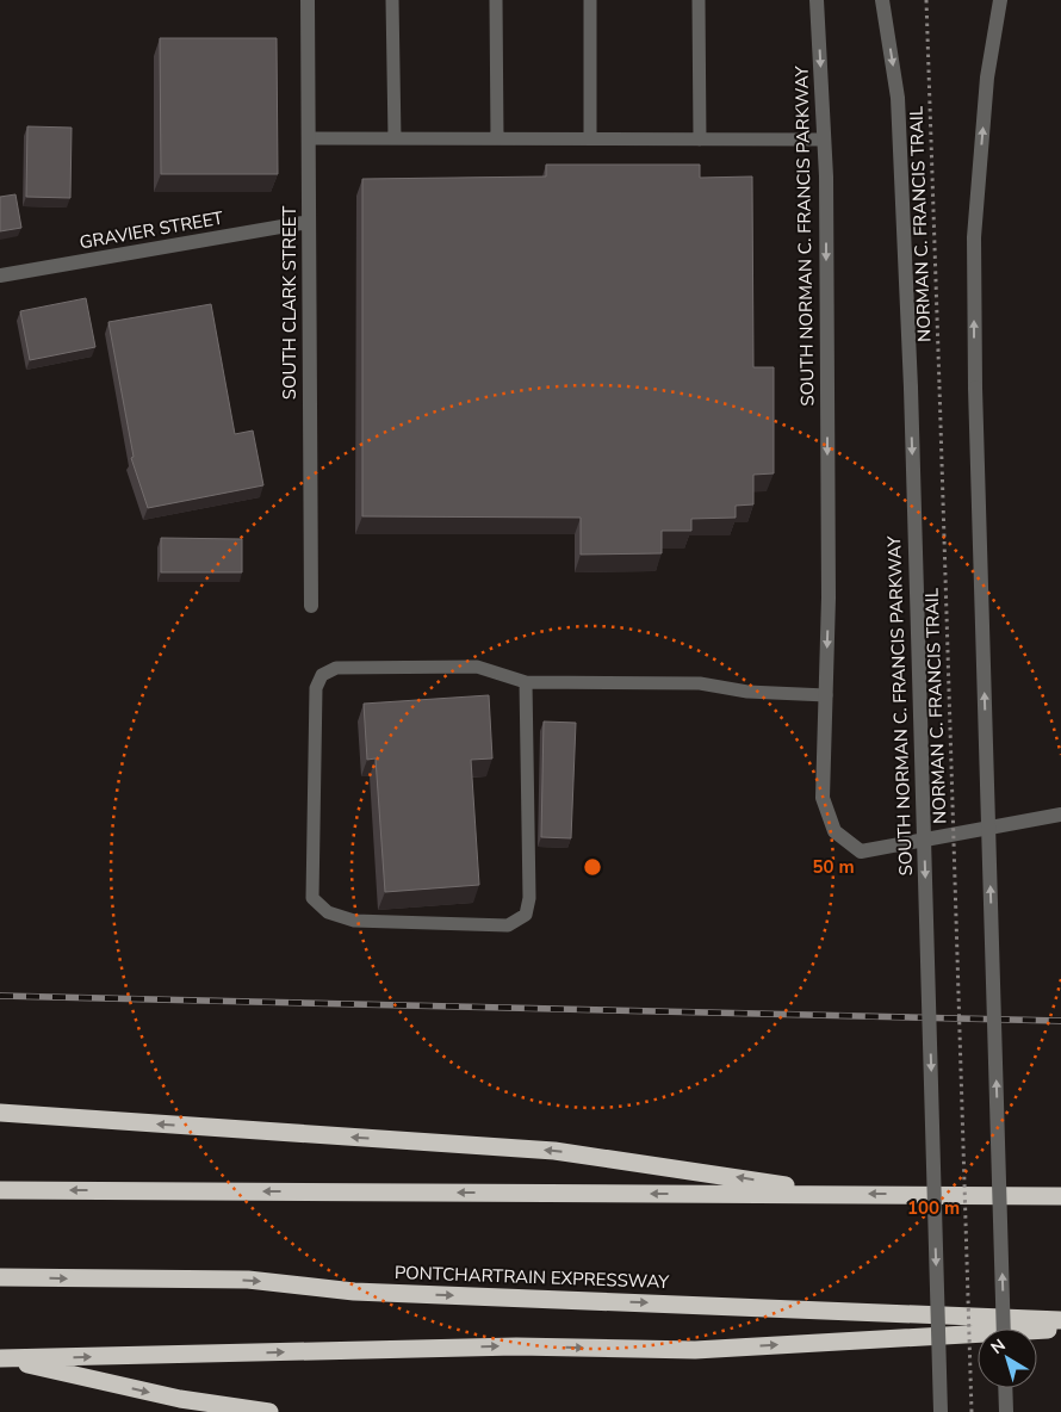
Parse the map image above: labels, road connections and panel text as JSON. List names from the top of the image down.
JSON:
{
  "streets": {
    "highway": ["PONTCHARTRAIN EXPRESSWAY"],
    "street": ["GRAVIER STREET", "SOUTH NORMAN C. FRANCIS PARKWAY", "SOUTH CLARK STREET"],
    "path": ["NORMAN C. FRANCIS TRAIL"]
  },
  "crossings": [
    ["GRAVIER STREET", "SOUTH CLARK STREET"]
  ],
  "north": "top left",
  "rings": ["50 m", "100 m"]
}
